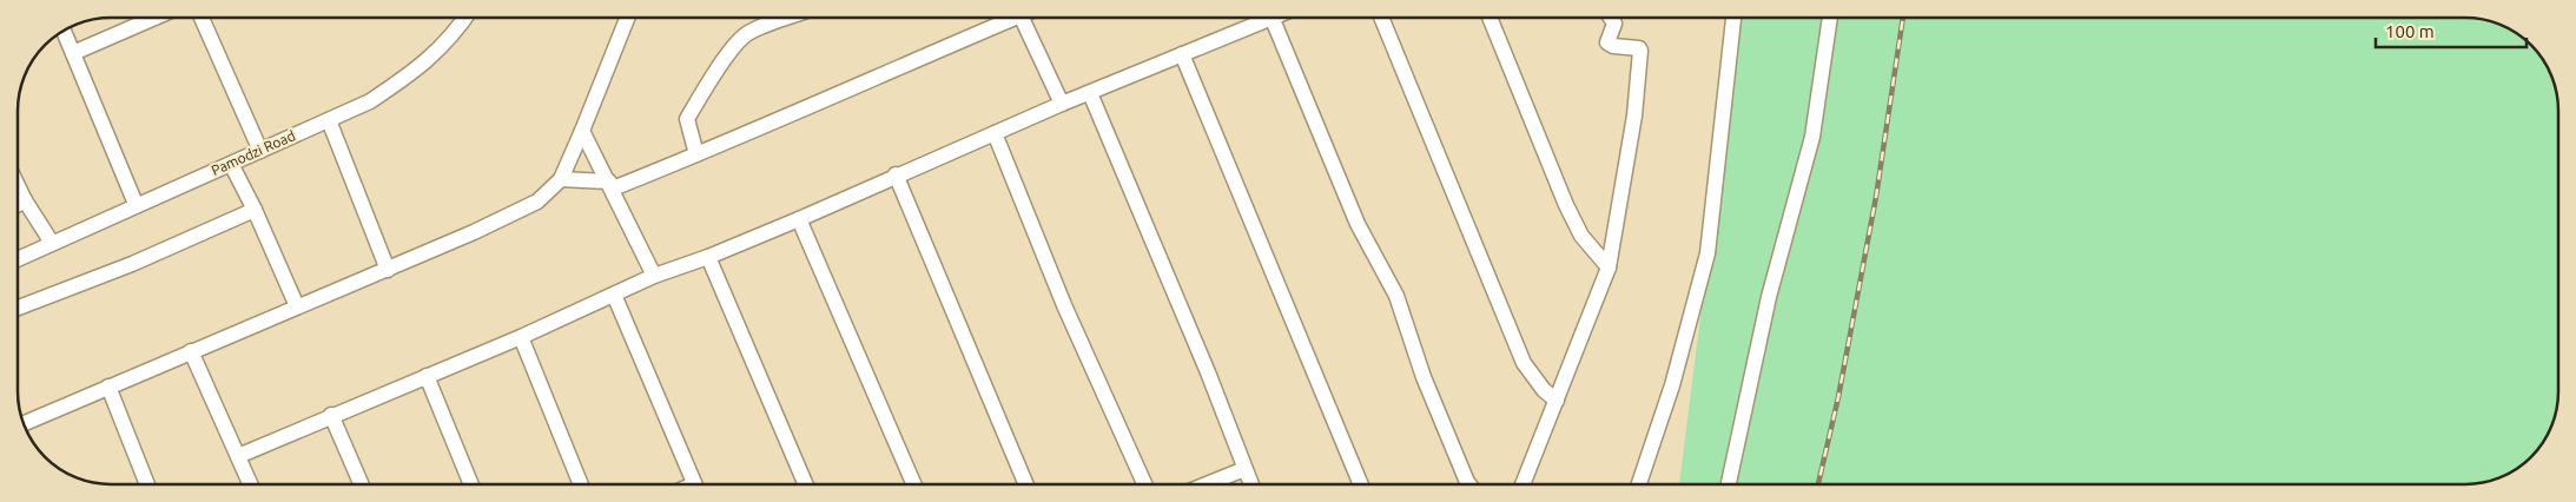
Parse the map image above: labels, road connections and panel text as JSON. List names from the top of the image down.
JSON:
{
  "streets": {
    "street": ["Pamodzi Road"]
  },
  "scale_bar": "100 m"
}
